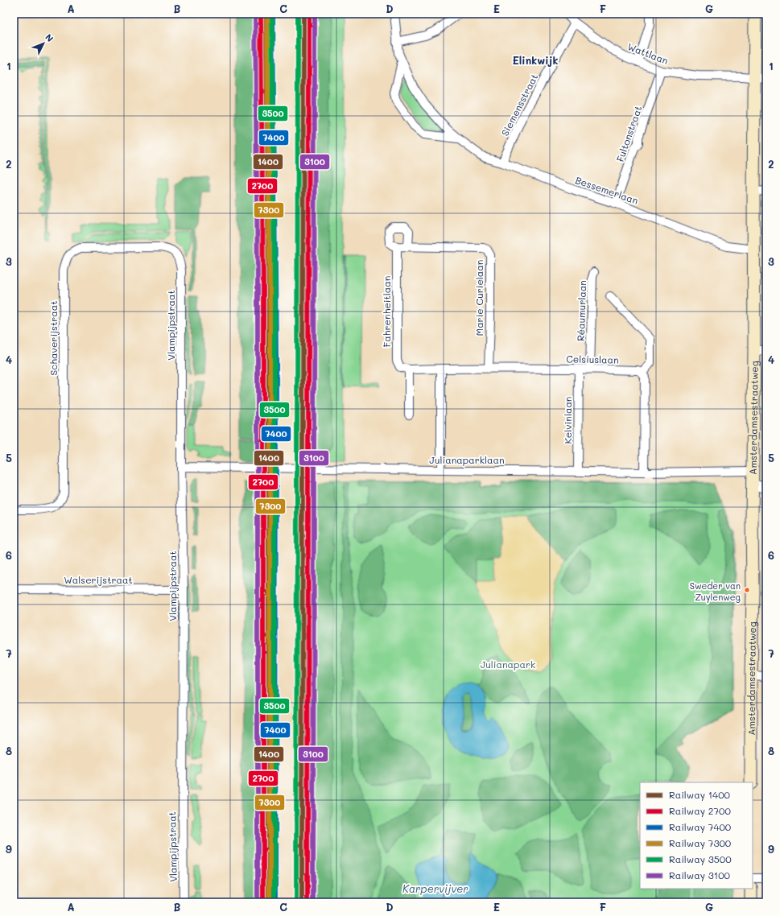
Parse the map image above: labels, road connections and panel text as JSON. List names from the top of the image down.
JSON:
{
  "streets": {
    "main road": ["Amsterdamsestraatweg"],
    "street": [
      "Wattlaan",
      "Siemensstraat",
      "Fultonstraat",
      "Bessemerlaan",
      "Marie Curielaan",
      "Réaumurlaan",
      "Fahrenheitlaan",
      "Vlampijpstraat",
      "Schaverijstraat",
      "Celsiuslaan",
      "Kelvinlaan",
      "Julianaparklaan",
      "Walserijstraat"
    ]
  },
  "crossings": [
    ["Wattlaan", "Siemensstraat"],
    ["Wattlaan", "Fultonstraat"],
    ["Wattlaan", "Amsterdamsestraatweg"],
    ["Siemensstraat", "Bessemerlaan"],
    ["Fultonstraat", "Bessemerlaan"],
    ["Bessemerlaan", "Amsterdamsestraatweg"],
    ["Marie Curielaan", "Fahrenheitlaan"],
    ["Marie Curielaan", "Celsiuslaan"],
    ["Réaumurlaan", "Celsiuslaan"],
    ["Fahrenheitlaan", "Celsiuslaan"],
    ["Vlampijpstraat", "Schaverijstraat"],
    ["Vlampijpstraat", "Julianaparklaan"],
    ["Vlampijpstraat", "Walserijstraat"],
    ["Celsiuslaan", "Kelvinlaan"],
    ["Amsterdamsestraatweg", "Julianaparklaan"],
    ["Kelvinlaan", "Julianaparklaan"]
  ],
  "districts": ["Elinkwijk"],
  "water": ["Karpervijver"],
  "parks": ["Julianapark"],
  "places": ["Sweder van Zuylenweg"],
  "lines": [
    "rail line 1400",
    "rail line 2700",
    "rail line 7400",
    "rail line 7300",
    "rail line 3500",
    "rail line 3100"
  ],
  "legend": [
    "Railway 1400",
    "Railway 2700",
    "Railway 7400",
    "Railway 7300",
    "Railway 3500",
    "Railway 3100"
  ],
  "north": "top right",
  "grid": {
    "columns": [
      "A",
      "B",
      "C",
      "D",
      "E",
      "F",
      "G"
    ],
    "rows": [
      "1",
      "2",
      "3",
      "4",
      "5",
      "6",
      "7",
      "8",
      "9"
    ]
  }
}
